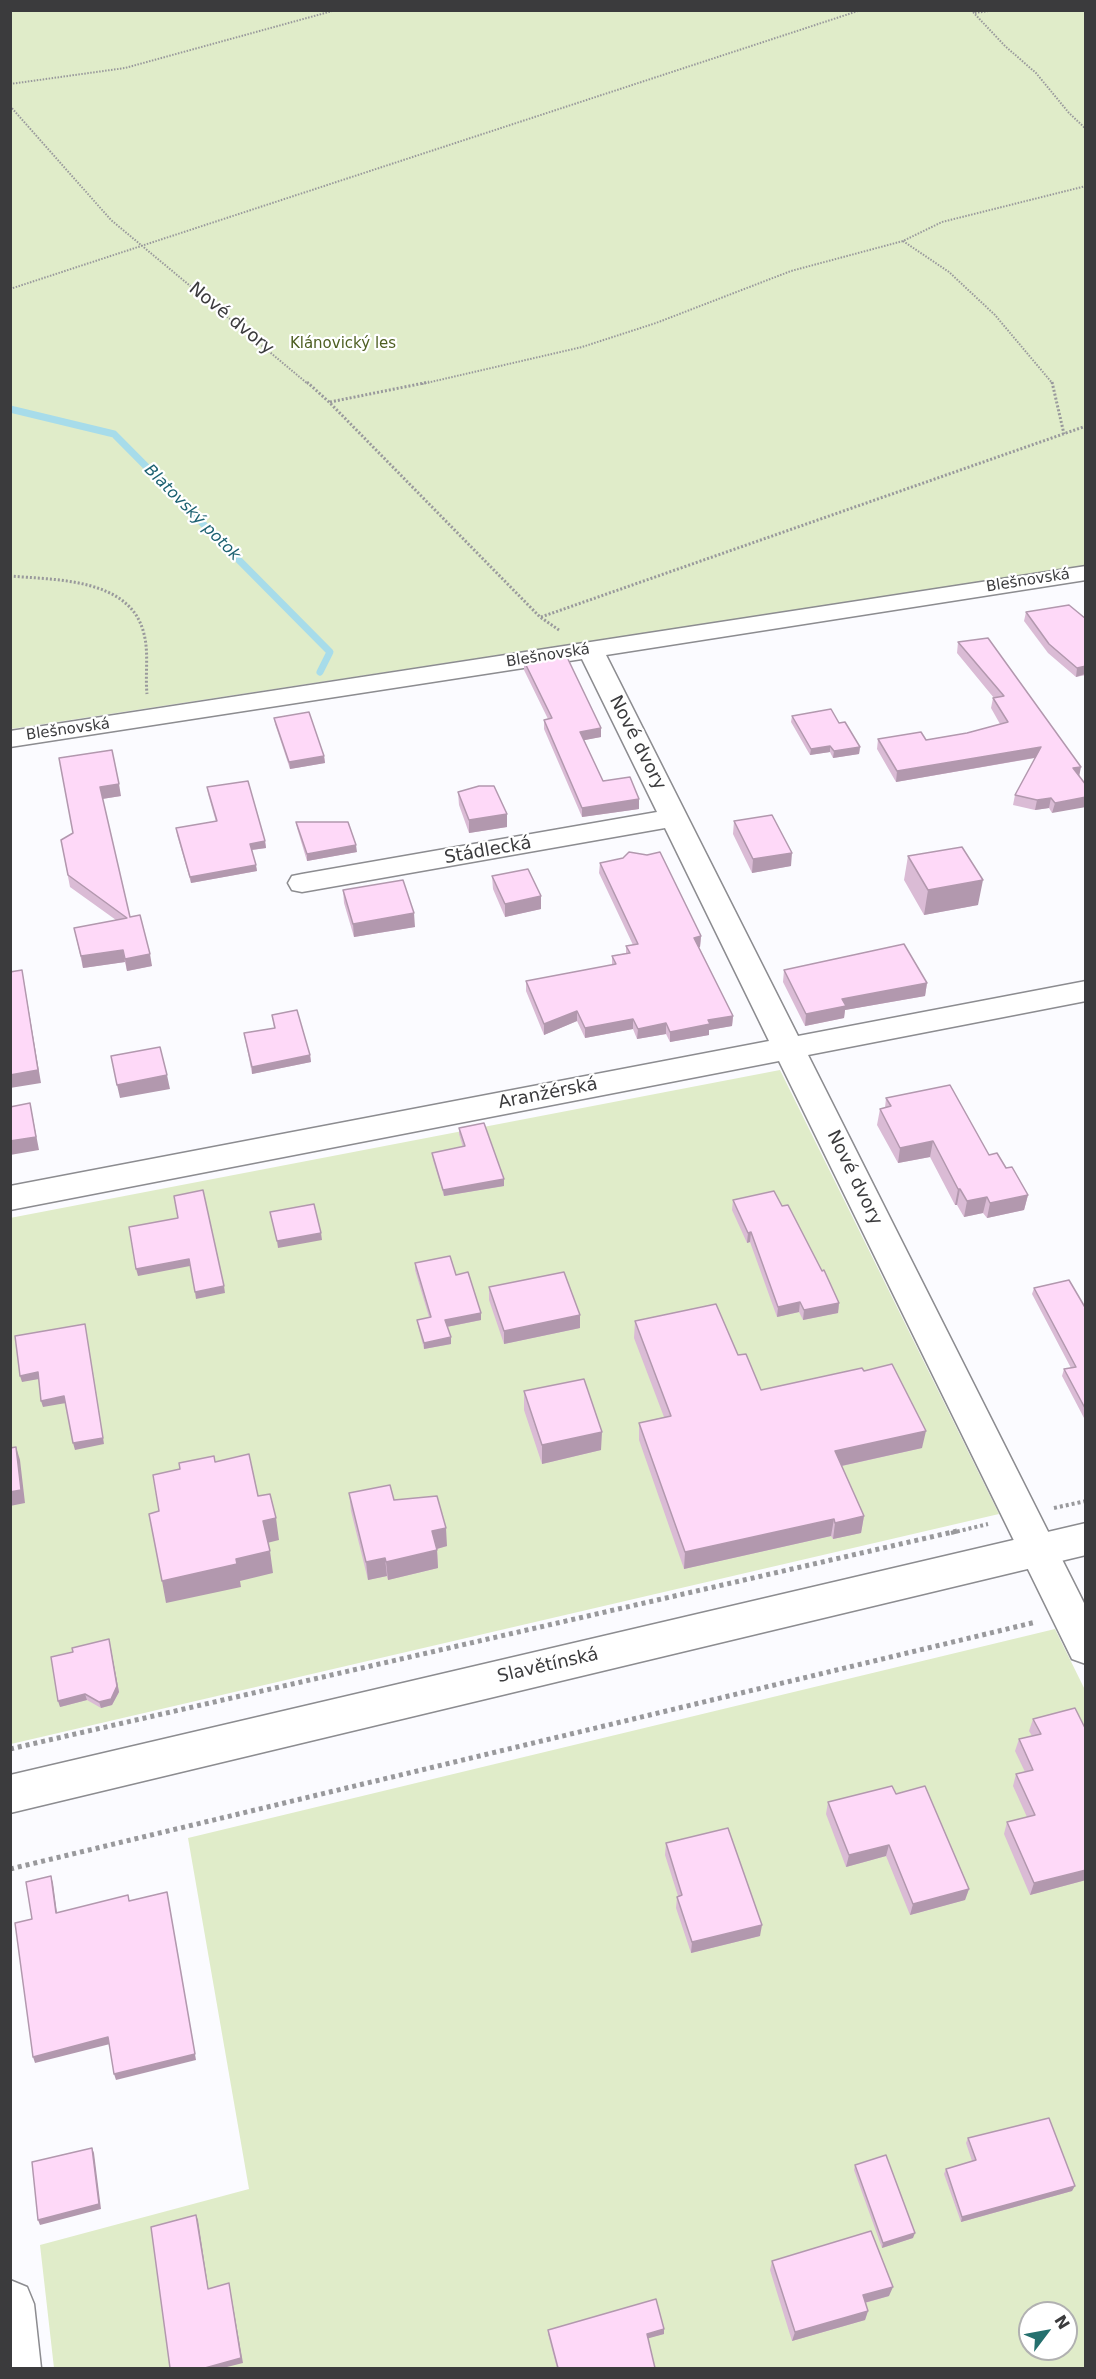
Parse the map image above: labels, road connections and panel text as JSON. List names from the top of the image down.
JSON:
{
  "streets": {
    "street": [
      "Nové dvory",
      "Blešnovská",
      "Stádlecká",
      "Aranžérská",
      "Slavětínská"
    ]
  },
  "crossings": [
    ["Nové dvory", "Blešnovská"],
    ["Nové dvory", "Stádlecká"],
    ["Nové dvory", "Aranžérská"],
    ["Nové dvory", "Slavětínská"]
  ],
  "water": ["Blatovský potok"],
  "parks": ["Klánovický les"],
  "north": "top right"
}
